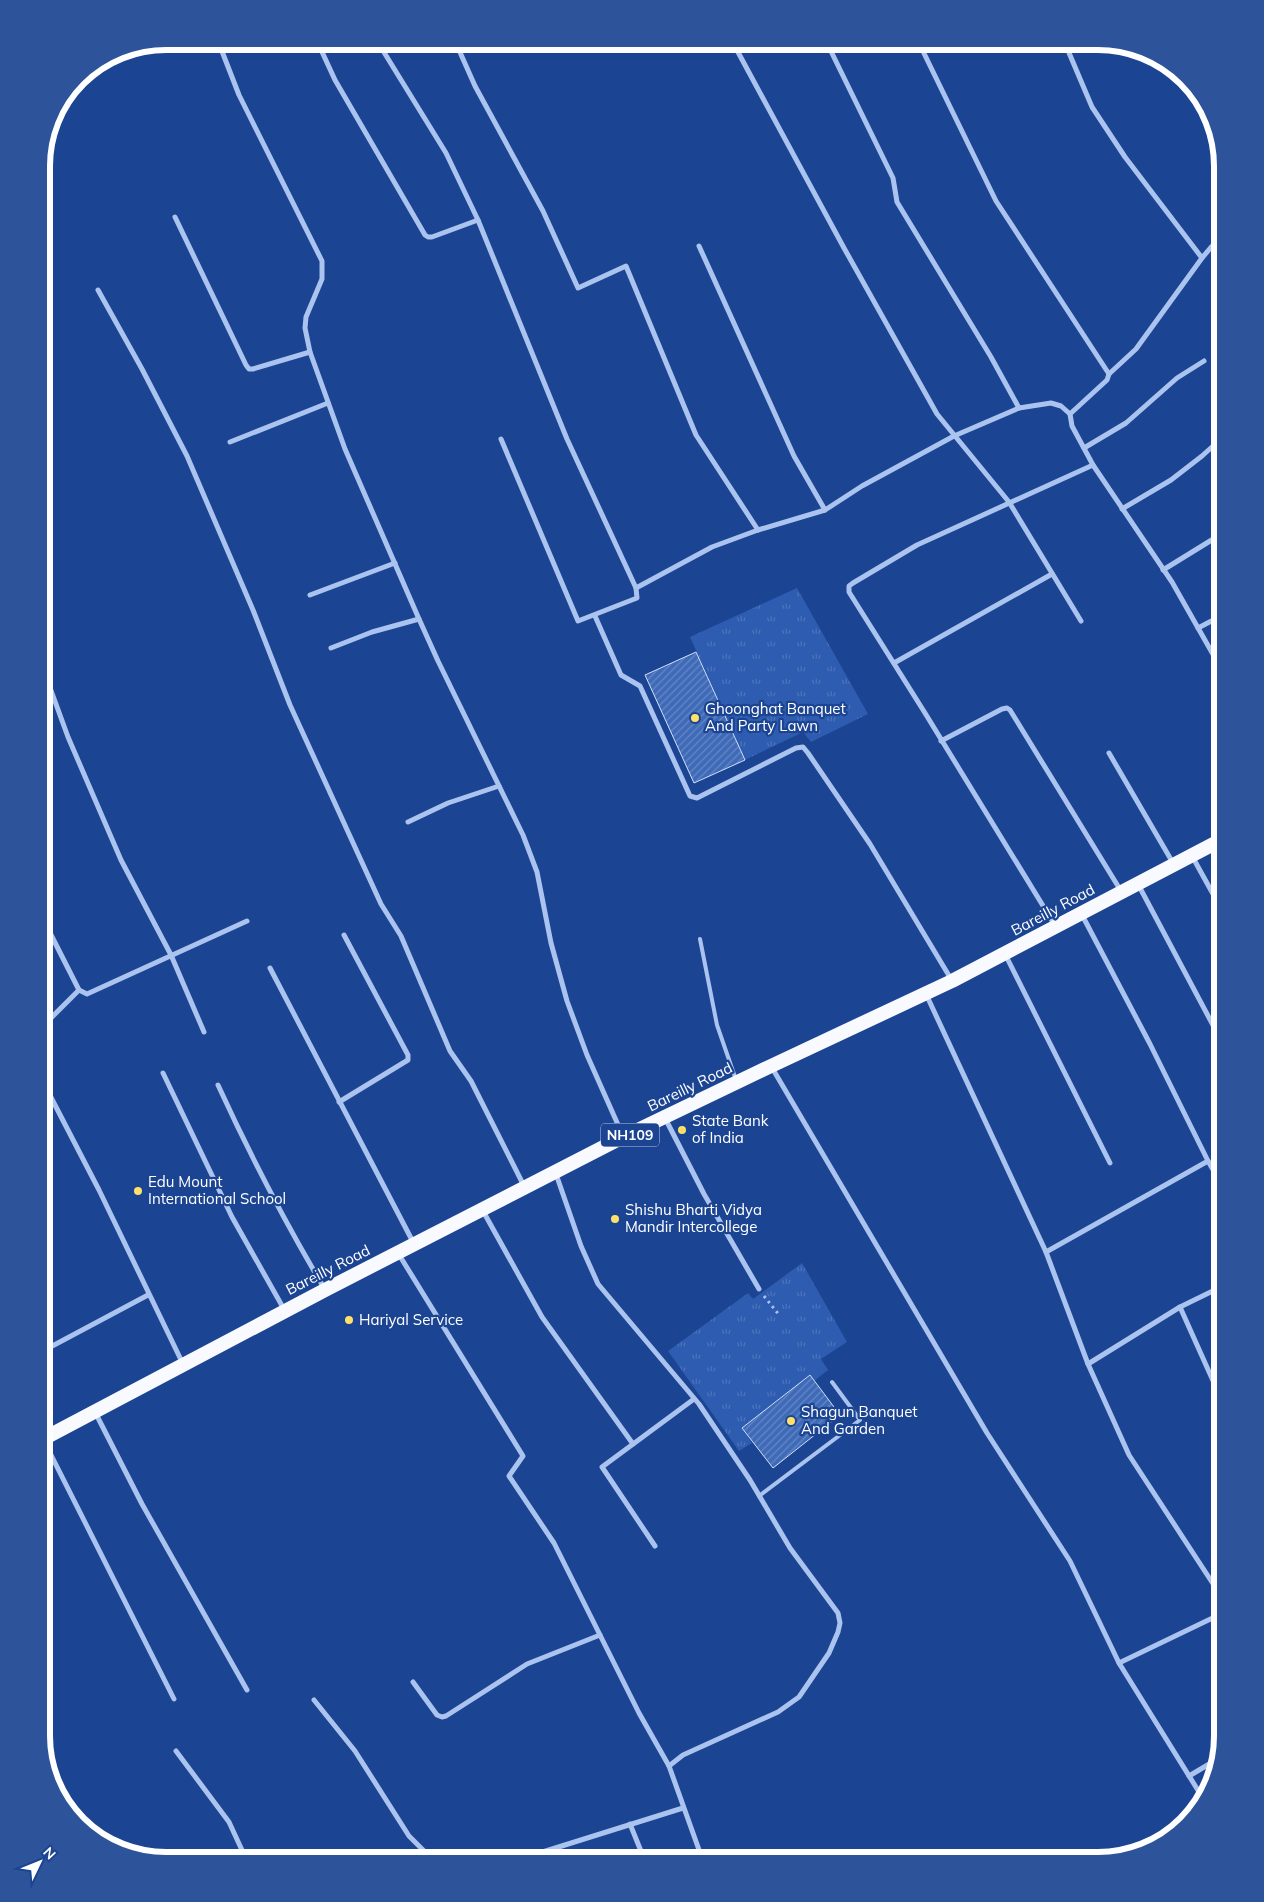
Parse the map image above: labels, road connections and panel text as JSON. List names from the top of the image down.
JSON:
{
  "streets": {
    "highway": ["Bareilly Road", "NH109"]
  },
  "places": [
    "Ghoonghat Banquet And Party Lawn",
    "State Bank of India",
    "Edu Mount International School",
    "Shishu Bharti Vidya Mandir Intercollege",
    "Hariyal Service",
    "Shagun Banquet And Garden"
  ],
  "north": "top right"
}
